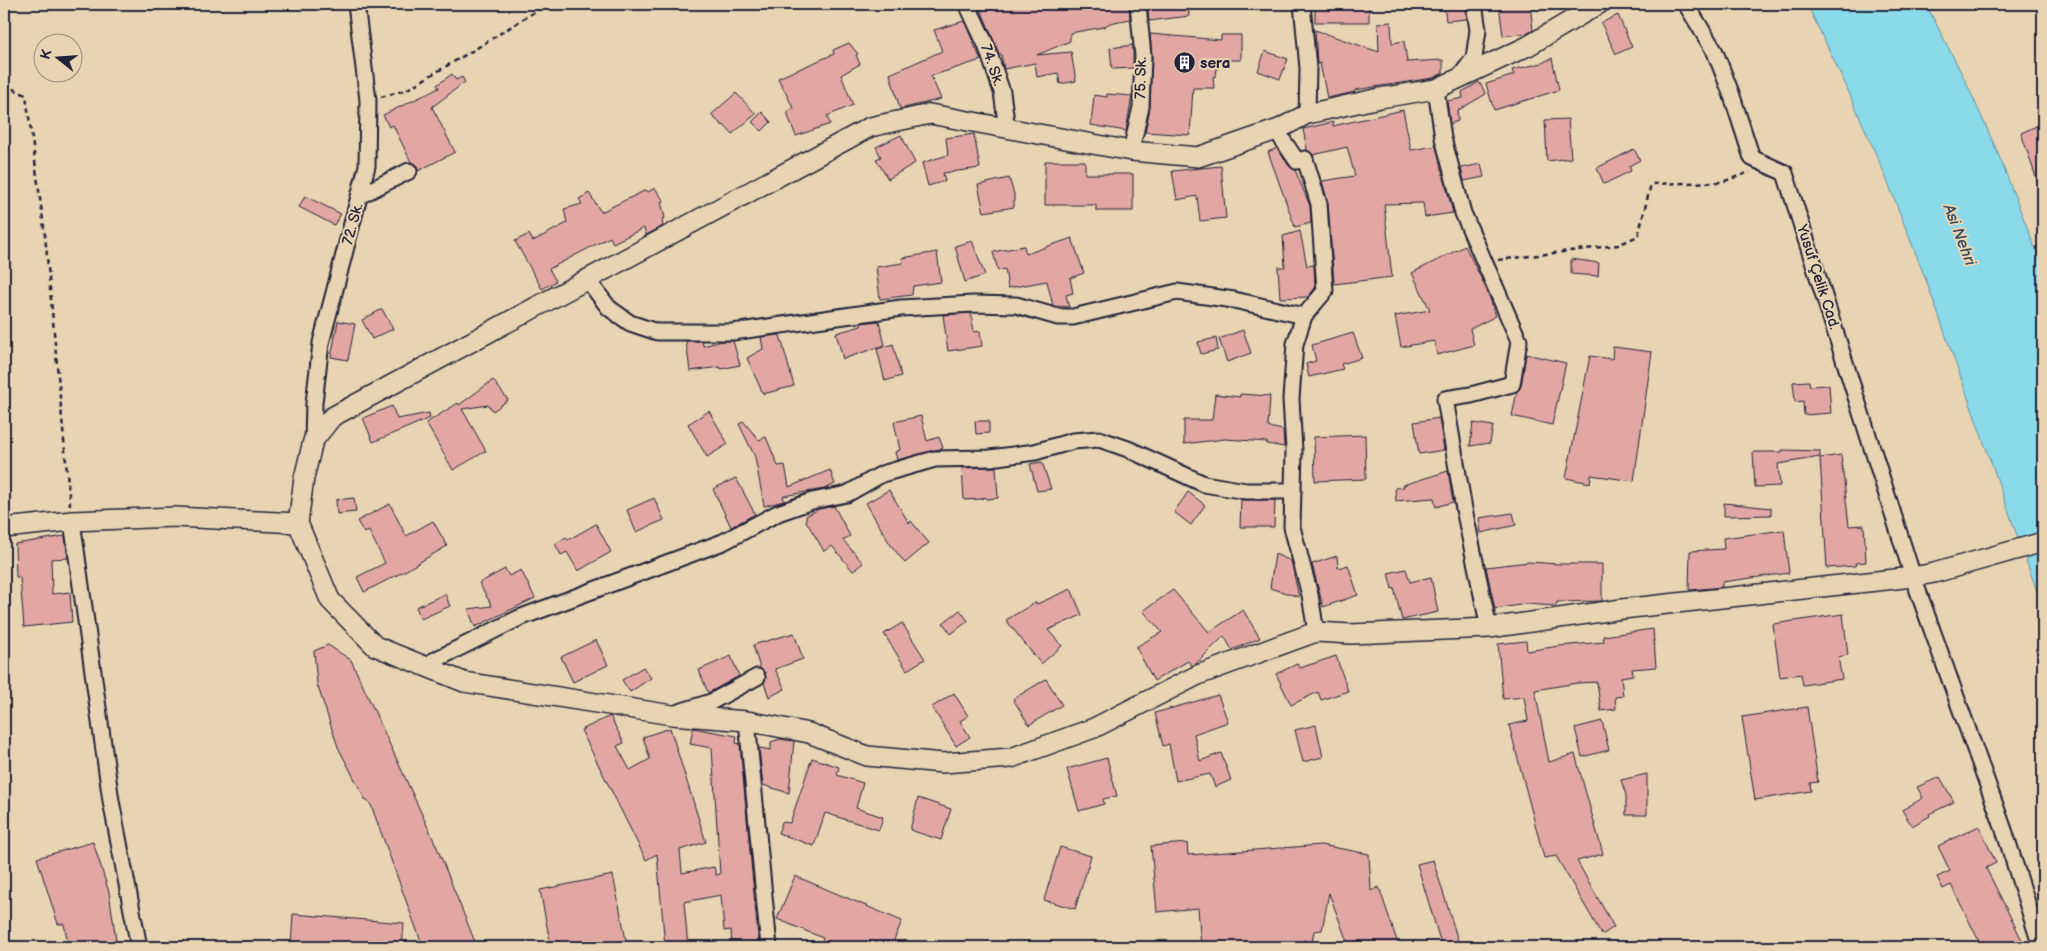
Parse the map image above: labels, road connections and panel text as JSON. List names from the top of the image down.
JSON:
{
  "streets": {
    "street": [
      "74. Sk.",
      "75. Sk.",
      "72. Sk.",
      "Yusuf Çelik Cad."
    ]
  },
  "water": ["Asi Nehri"],
  "places": {
    "building": ["sera"]
  },
  "north": "left"
}
